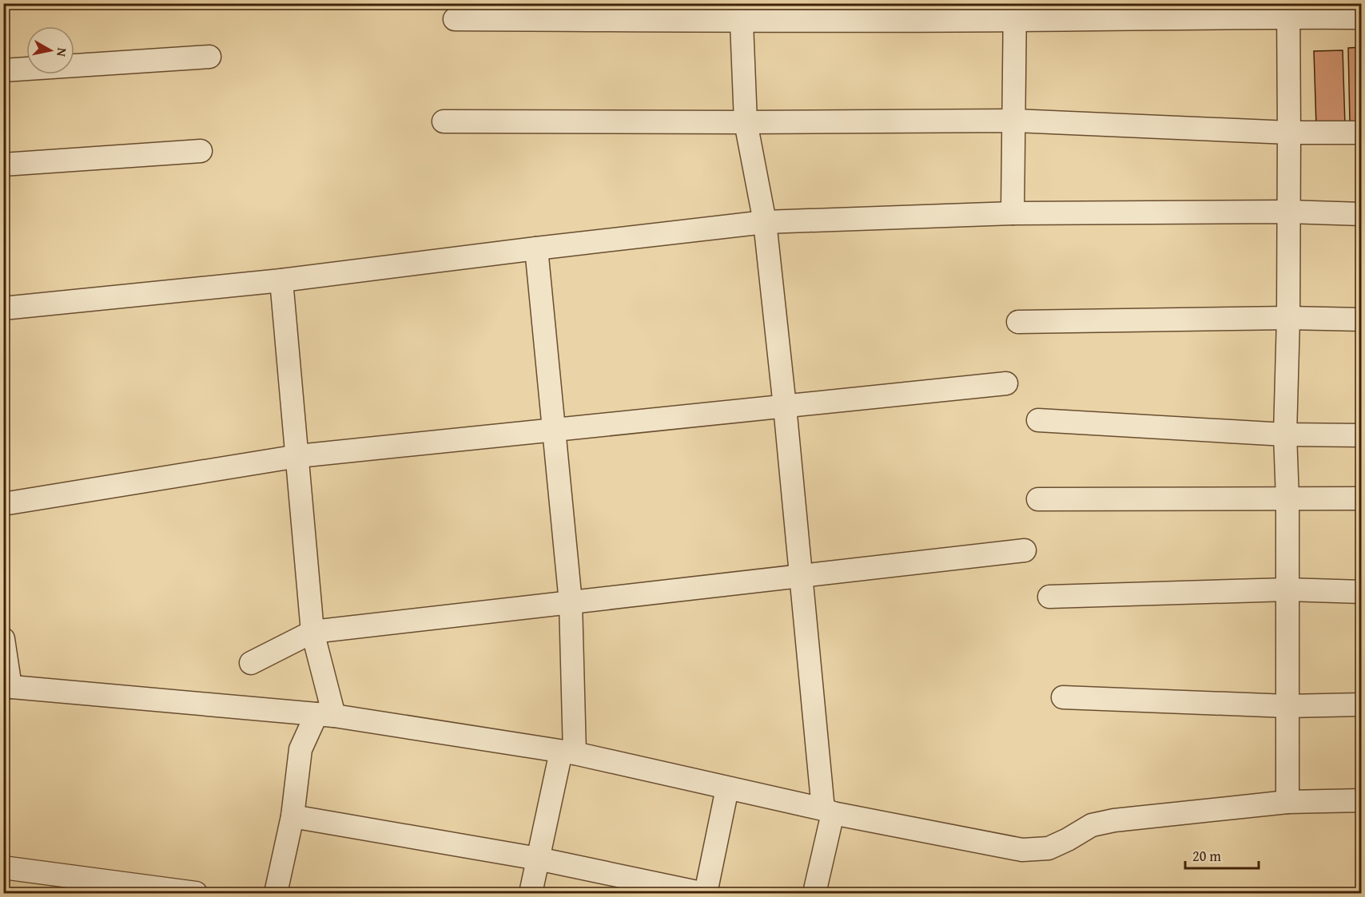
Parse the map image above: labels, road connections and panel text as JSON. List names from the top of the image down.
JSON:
{
  "scale_bar": "20 m",
  "north": "right"
}
